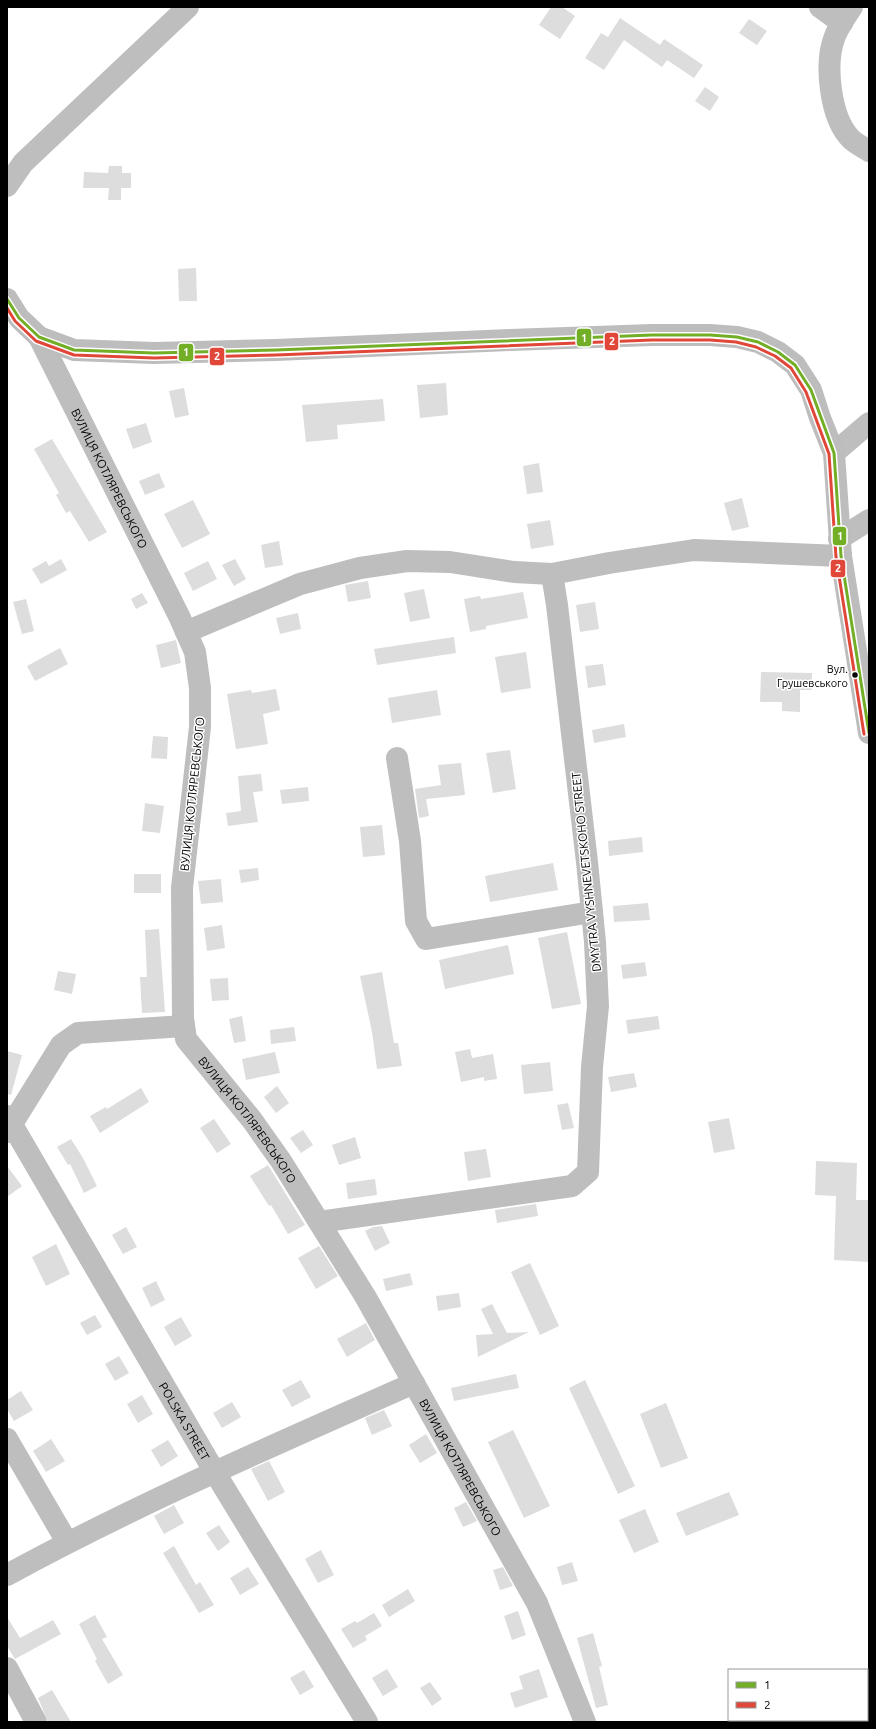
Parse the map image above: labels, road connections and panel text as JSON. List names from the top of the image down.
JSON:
{
  "streets": {
    "main road": ["ВУЛИЦЯ КОТЛЯРЕВСЬКОГО"],
    "street": ["DMYTRA VYSHNEVETSKOHO STREET", "POLSKA STREET"]
  },
  "crossings": [
    ["ВУЛИЦЯ КОТЛЯРЕВСЬКОГО", "DMYTRA VYSHNEVETSKOHO STREET"]
  ],
  "places": ["Вул. Грушевського"],
  "lines": ["transit line 1", "transit line 2"],
  "legend": ["1", "2"]
}
